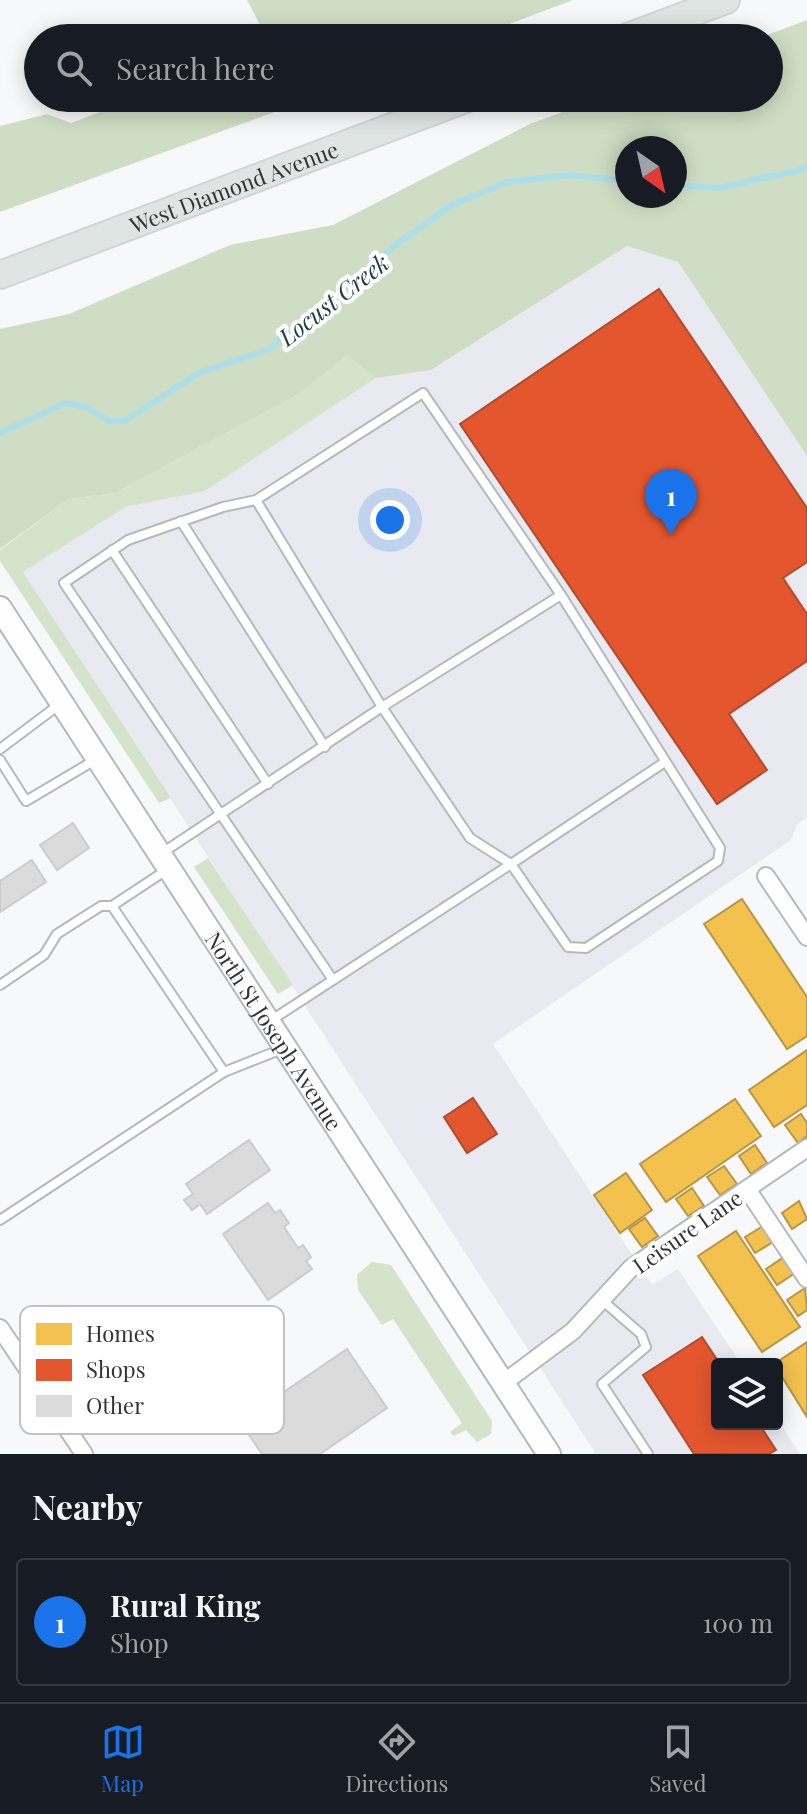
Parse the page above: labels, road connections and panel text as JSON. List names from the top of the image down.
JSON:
{
  "streets": {
    "main road": ["West Diamond Avenue", "North St Joseph Avenue"],
    "street": ["Leisure Lane"]
  },
  "crossings": [
    ["North St Joseph Avenue", "Leisure Lane"]
  ],
  "water": ["Locust Creek"],
  "legend": ["Homes", "Shops", "Other"],
  "north": "bottom right",
  "page": {
    "search": "Search here",
    "pins": "1",
    "heading": "Nearby",
    "list": [
      {
        "mark": "1",
        "name": "Rural King",
        "note": "Shop",
        "value": "100 m"
      }
    ],
    "nav": ["Map", "Directions", "Saved"]
  }
}
